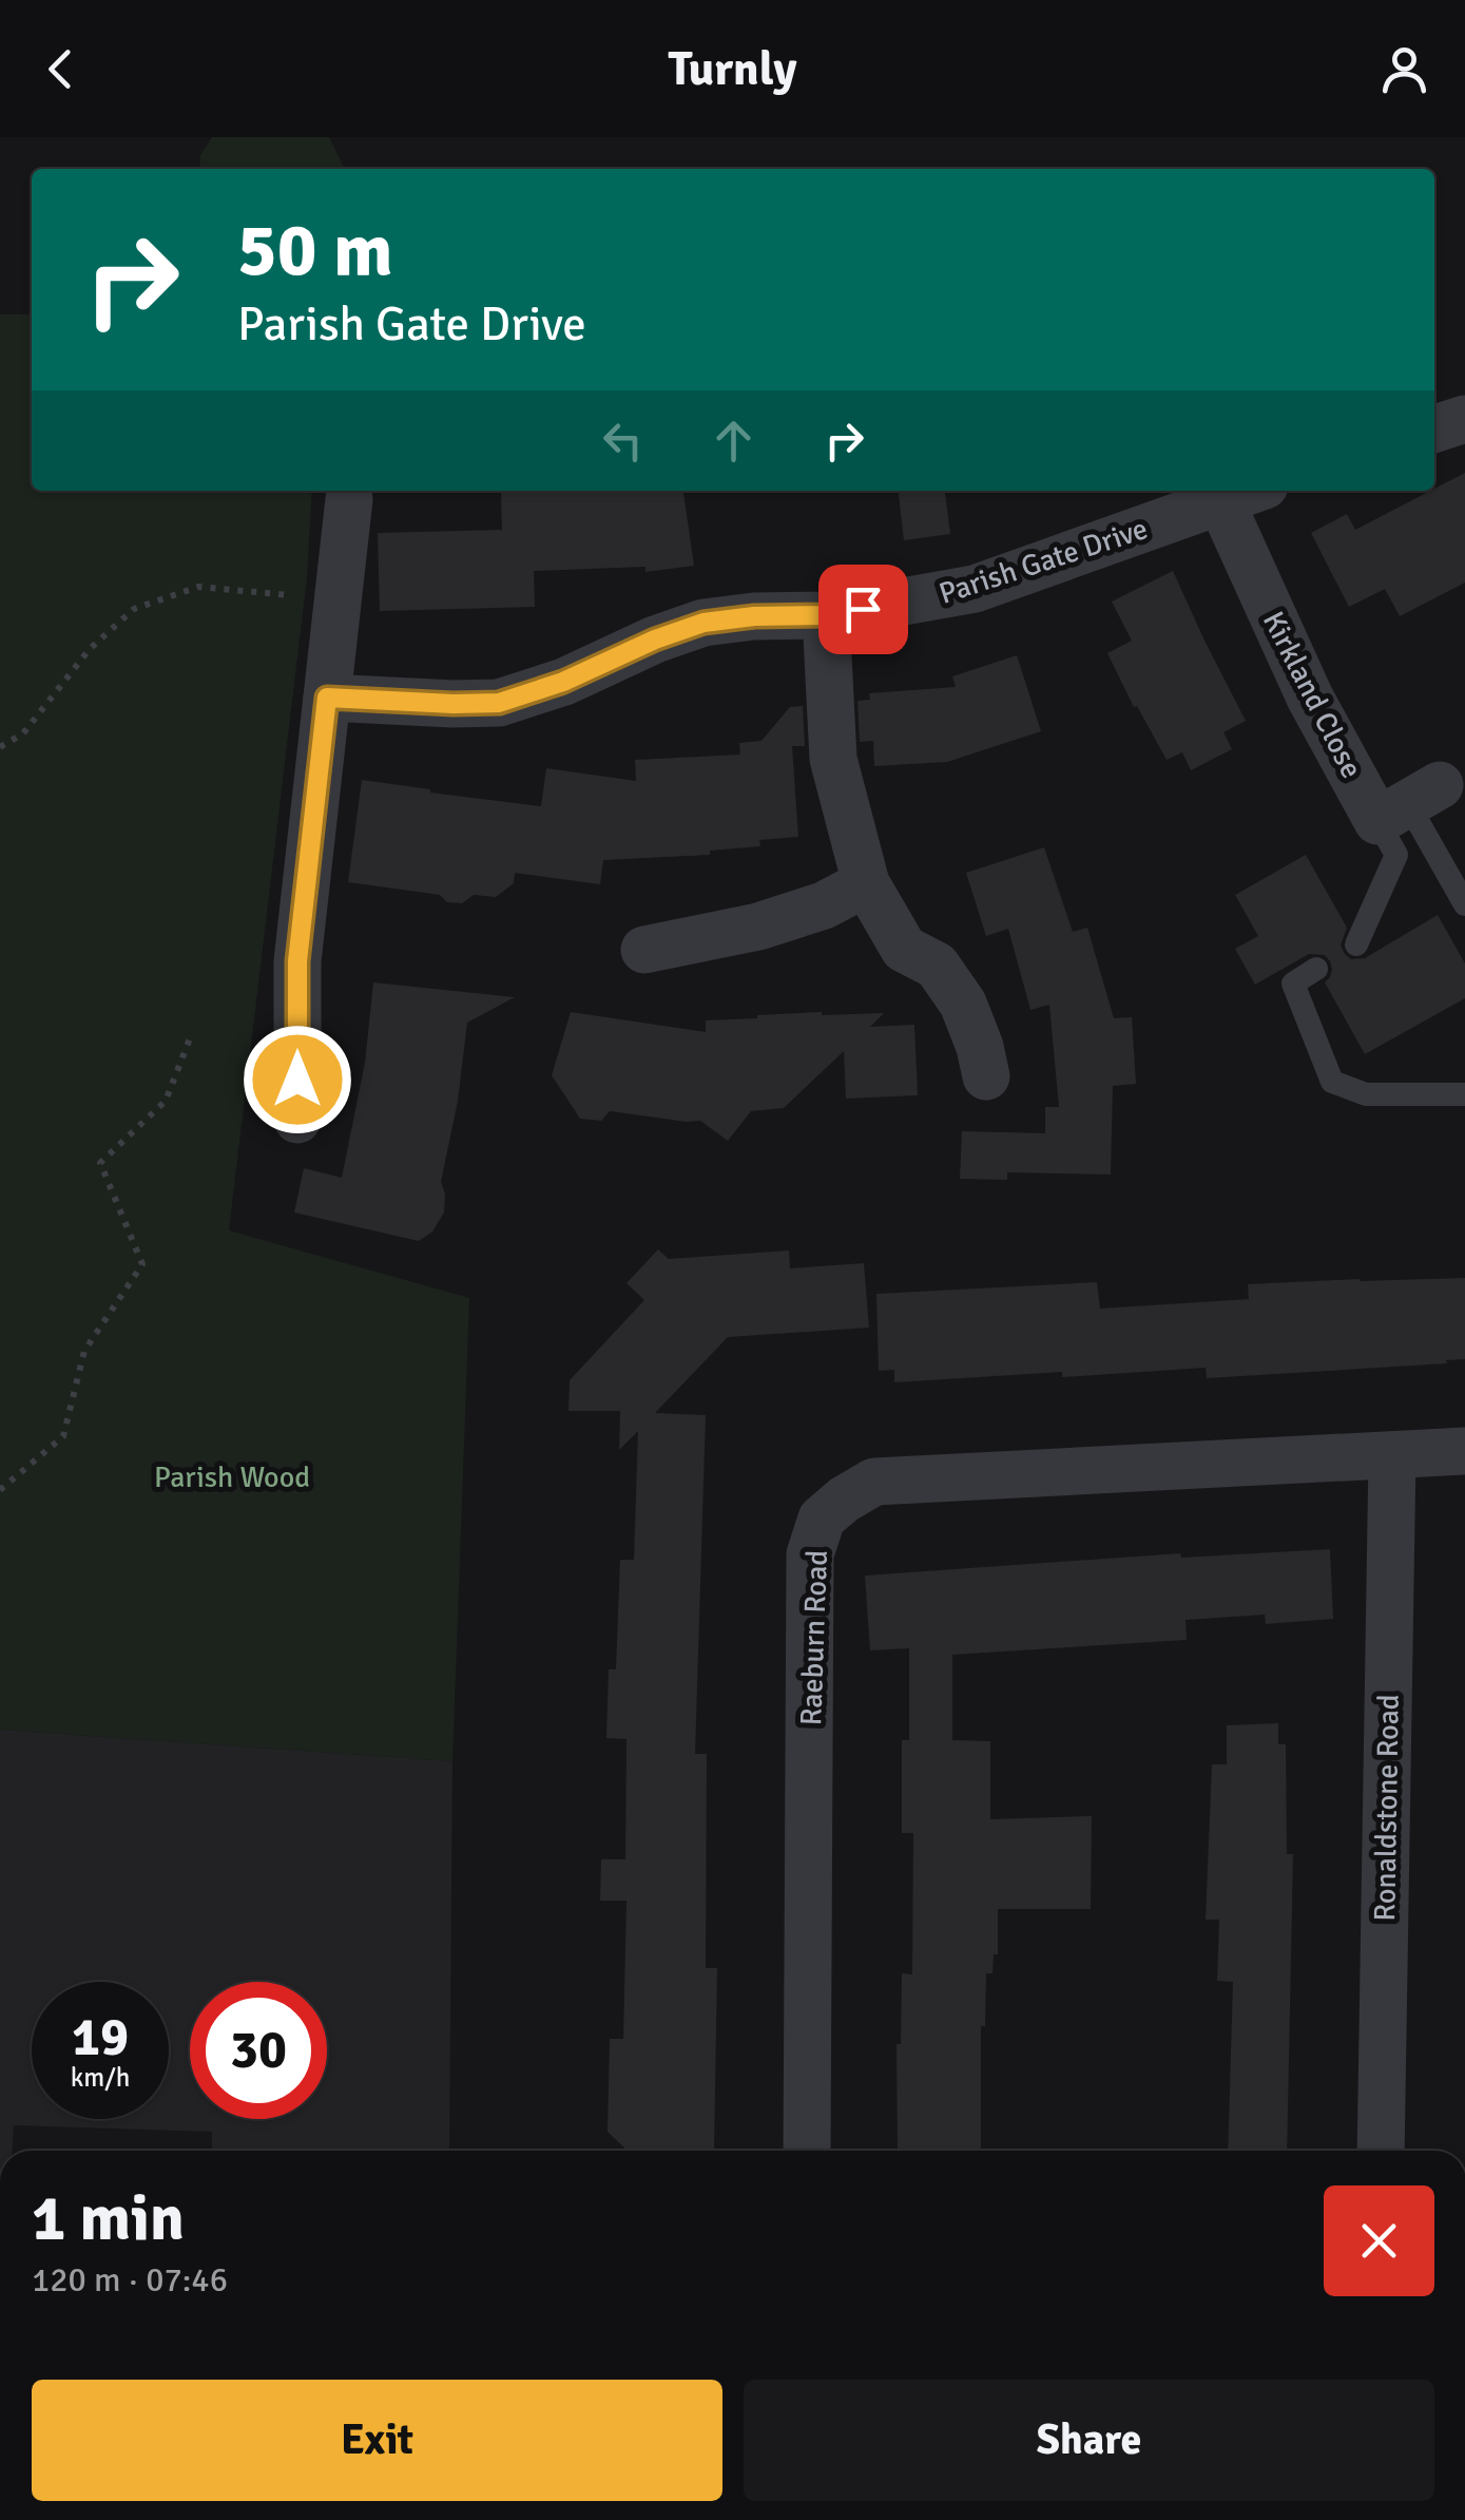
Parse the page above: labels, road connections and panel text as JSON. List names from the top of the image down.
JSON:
{
  "streets": {
    "street": [
      "Parish Gate Drive",
      "Kirkland Close",
      "Raeburn Road",
      "Ronaldstone Road"
    ]
  },
  "crossings": [
    ["Parish Gate Drive", "Kirkland Close"],
    ["Raeburn Road", "Ronaldstone Road"]
  ],
  "parks": ["Parish Wood"],
  "page": {
    "header": "Turnly",
    "turn": ["50 m", "Parish Gate Drive"],
    "speed": "19 km/h",
    "limit": "30",
    "heading": ["1 min", "120 m · 07:46"],
    "buttons": ["Exit", "Share"]
  }
}
